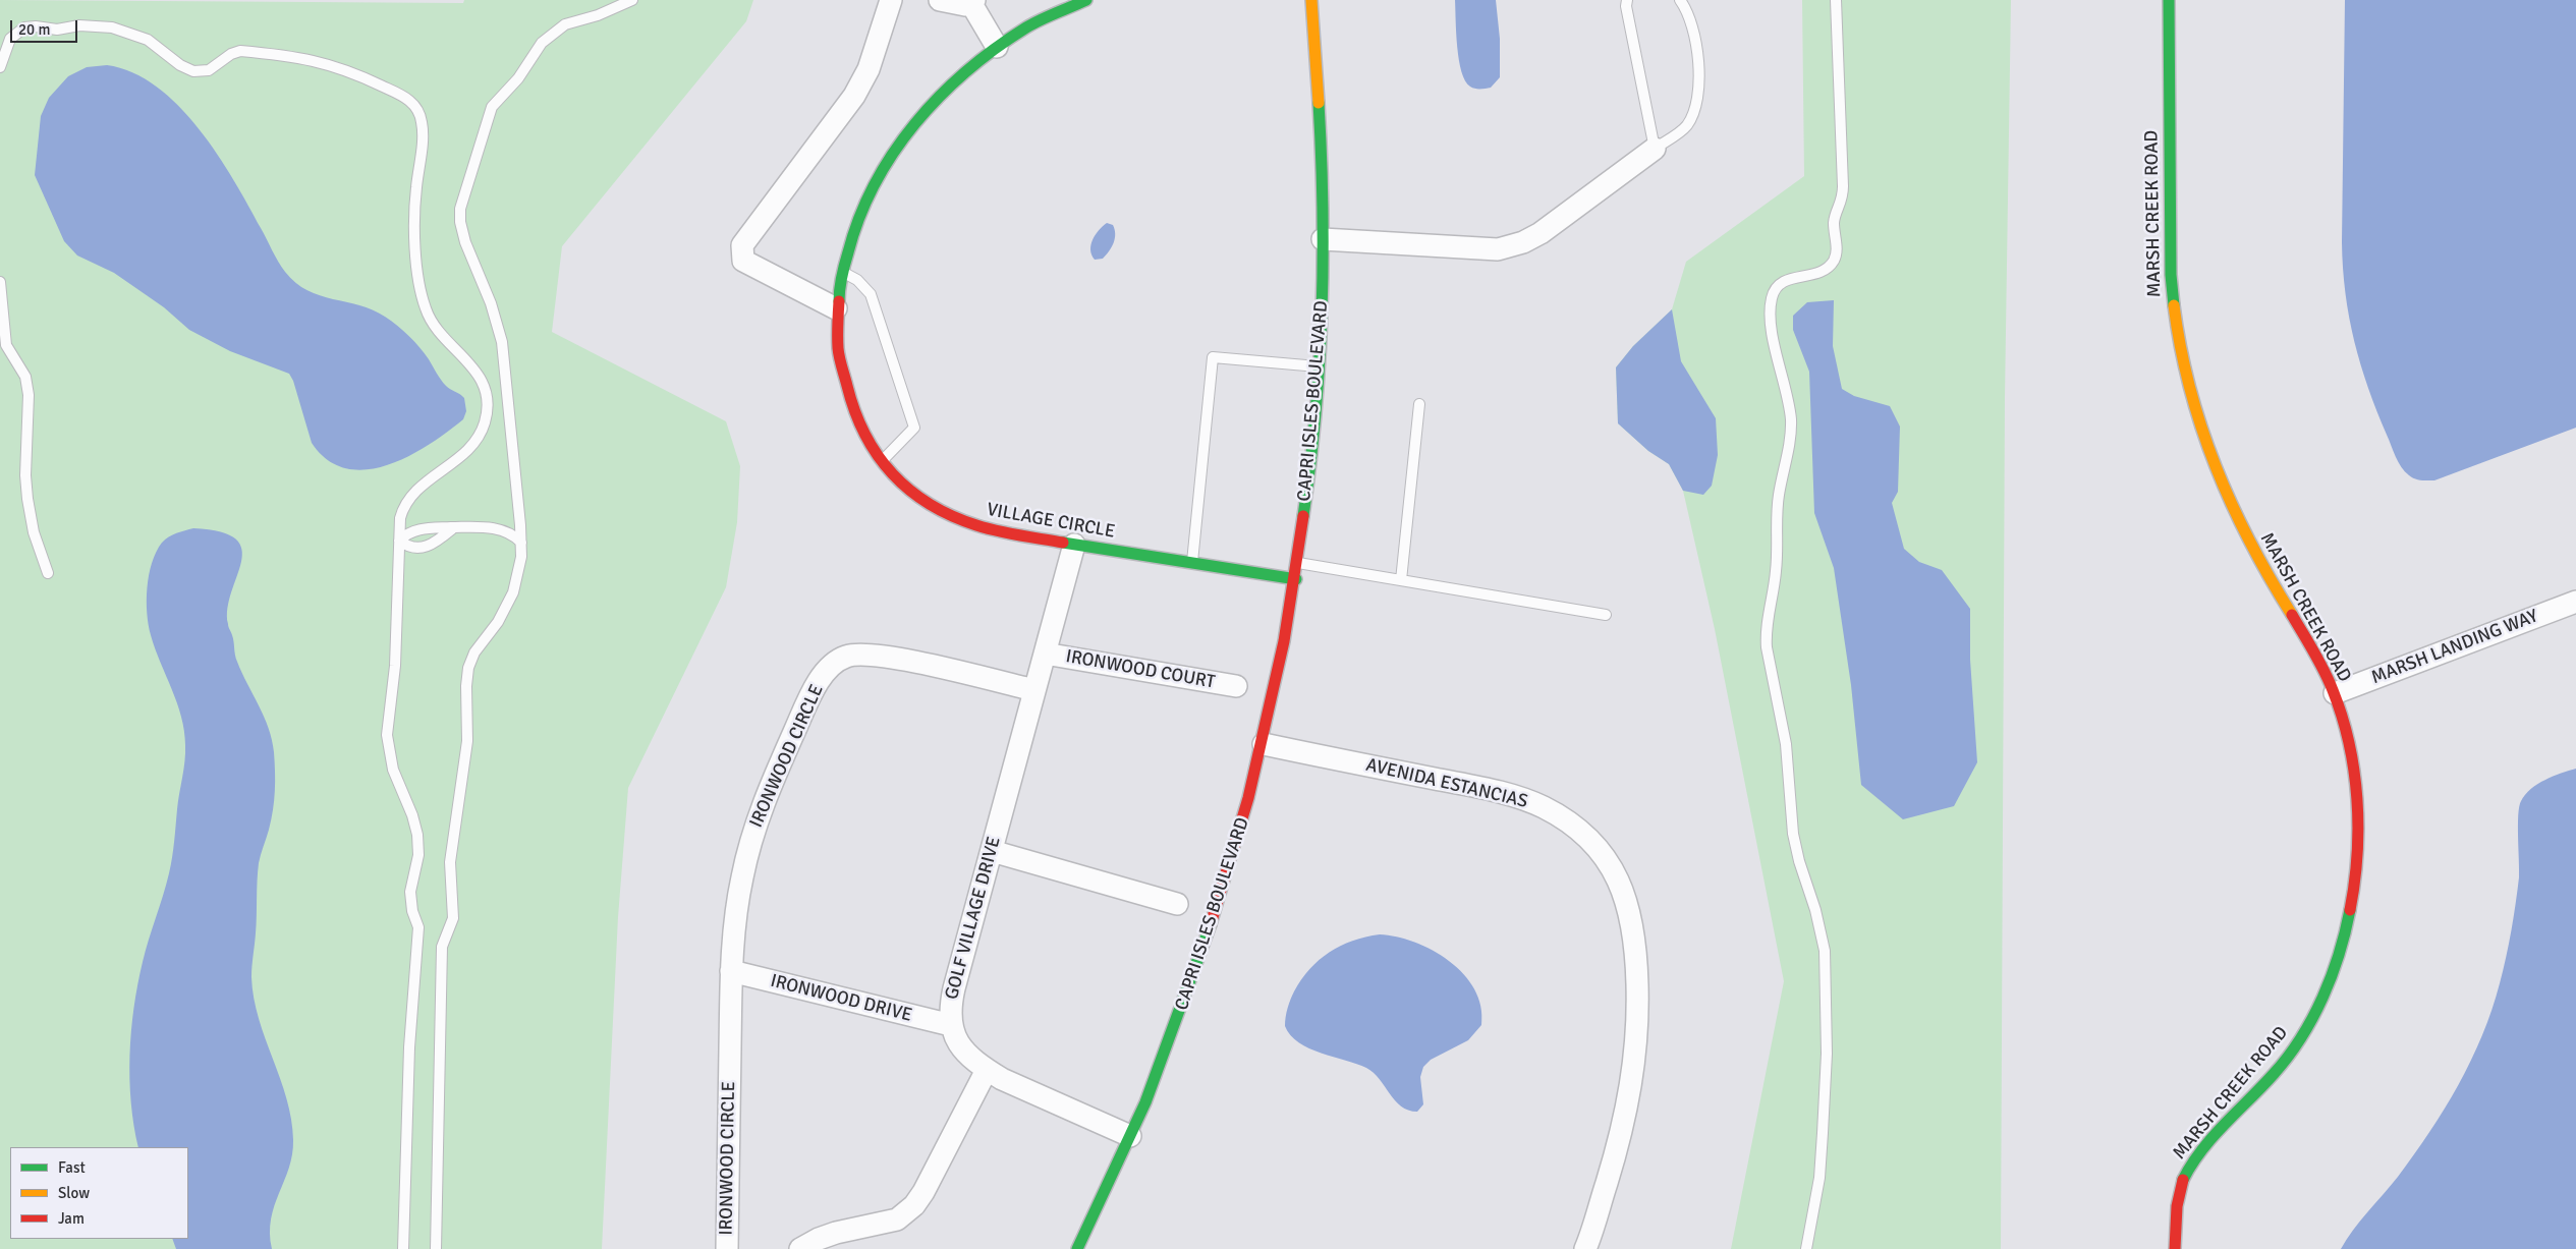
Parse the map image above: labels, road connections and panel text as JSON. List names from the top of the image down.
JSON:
{
  "streets": {
    "street": [
      "MARSH CREEK ROAD",
      "CAPRI ISLES BOULEVARD",
      "VILLAGE CIRCLE",
      "MARSH LANDING WAY",
      "IRONWOOD COURT",
      "IRONWOOD CIRCLE",
      "AVENIDA ESTANCIAS",
      "GOLF VILLAGE DRIVE",
      "IRONWOOD DRIVE"
    ]
  },
  "crossings": [
    ["MARSH CREEK ROAD", "MARSH LANDING WAY"],
    ["CAPRI ISLES BOULEVARD", "VILLAGE CIRCLE"],
    ["CAPRI ISLES BOULEVARD", "AVENIDA ESTANCIAS"],
    ["CAPRI ISLES BOULEVARD", "GOLF VILLAGE DRIVE"],
    ["IRONWOOD CIRCLE", "GOLF VILLAGE DRIVE"],
    ["IRONWOOD CIRCLE", "IRONWOOD DRIVE"],
    ["GOLF VILLAGE DRIVE", "IRONWOOD DRIVE"]
  ],
  "legend": ["Fast", "Slow", "Jam"],
  "scale_bar": "20 m"
}
